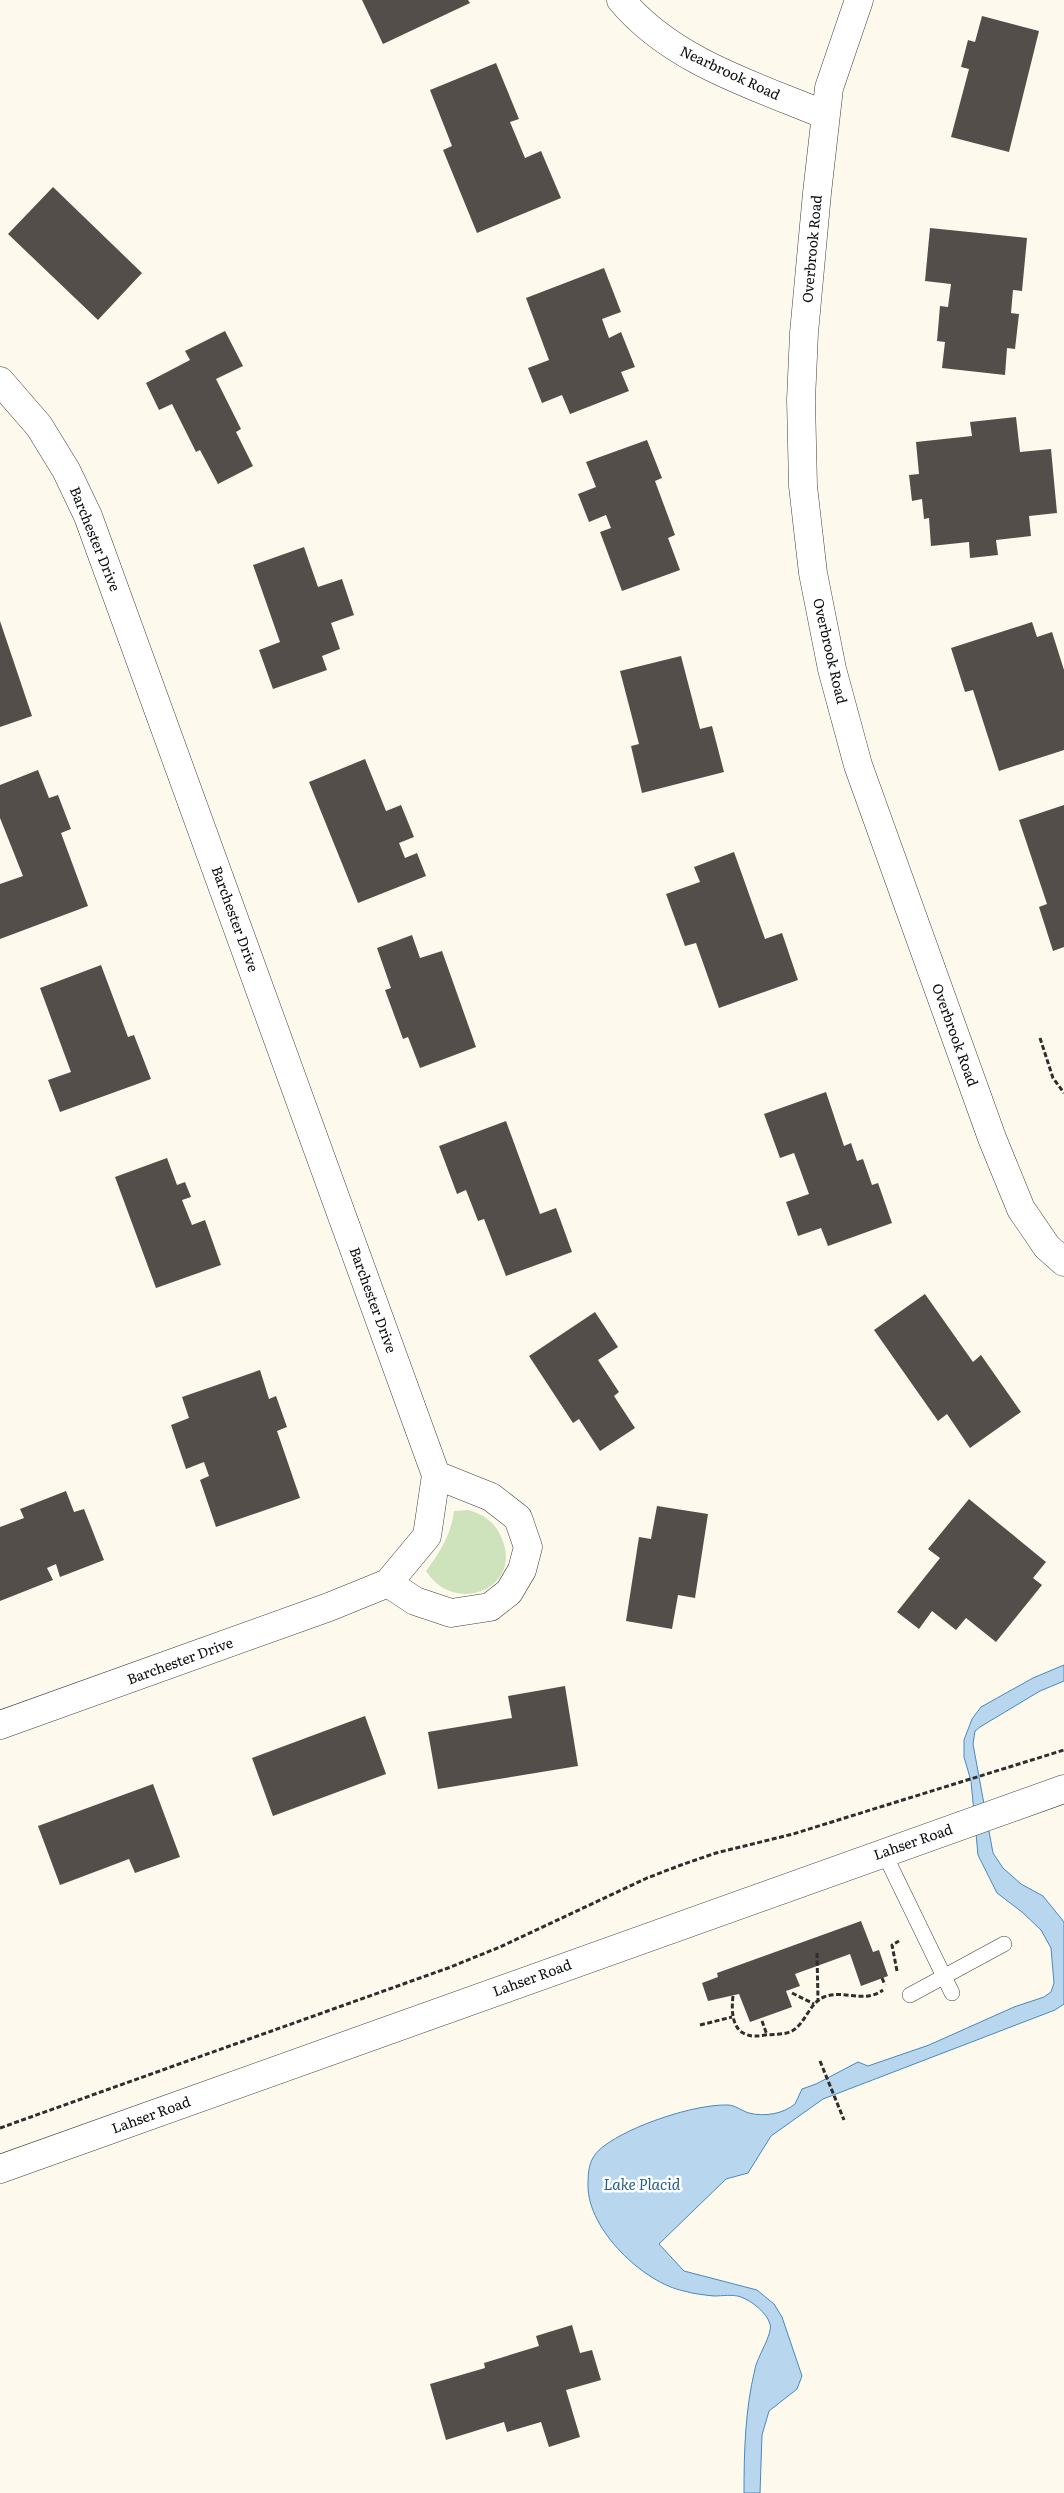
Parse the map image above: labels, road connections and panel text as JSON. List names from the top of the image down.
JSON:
{
  "streets": {
    "street": [
      "Nearbrook Road",
      "Overbrook Road",
      "Barchester Drive",
      "Lahser Road"
    ]
  },
  "crossings": [
    ["Nearbrook Road", "Overbrook Road"]
  ],
  "water": ["Lake Placid"]
}
